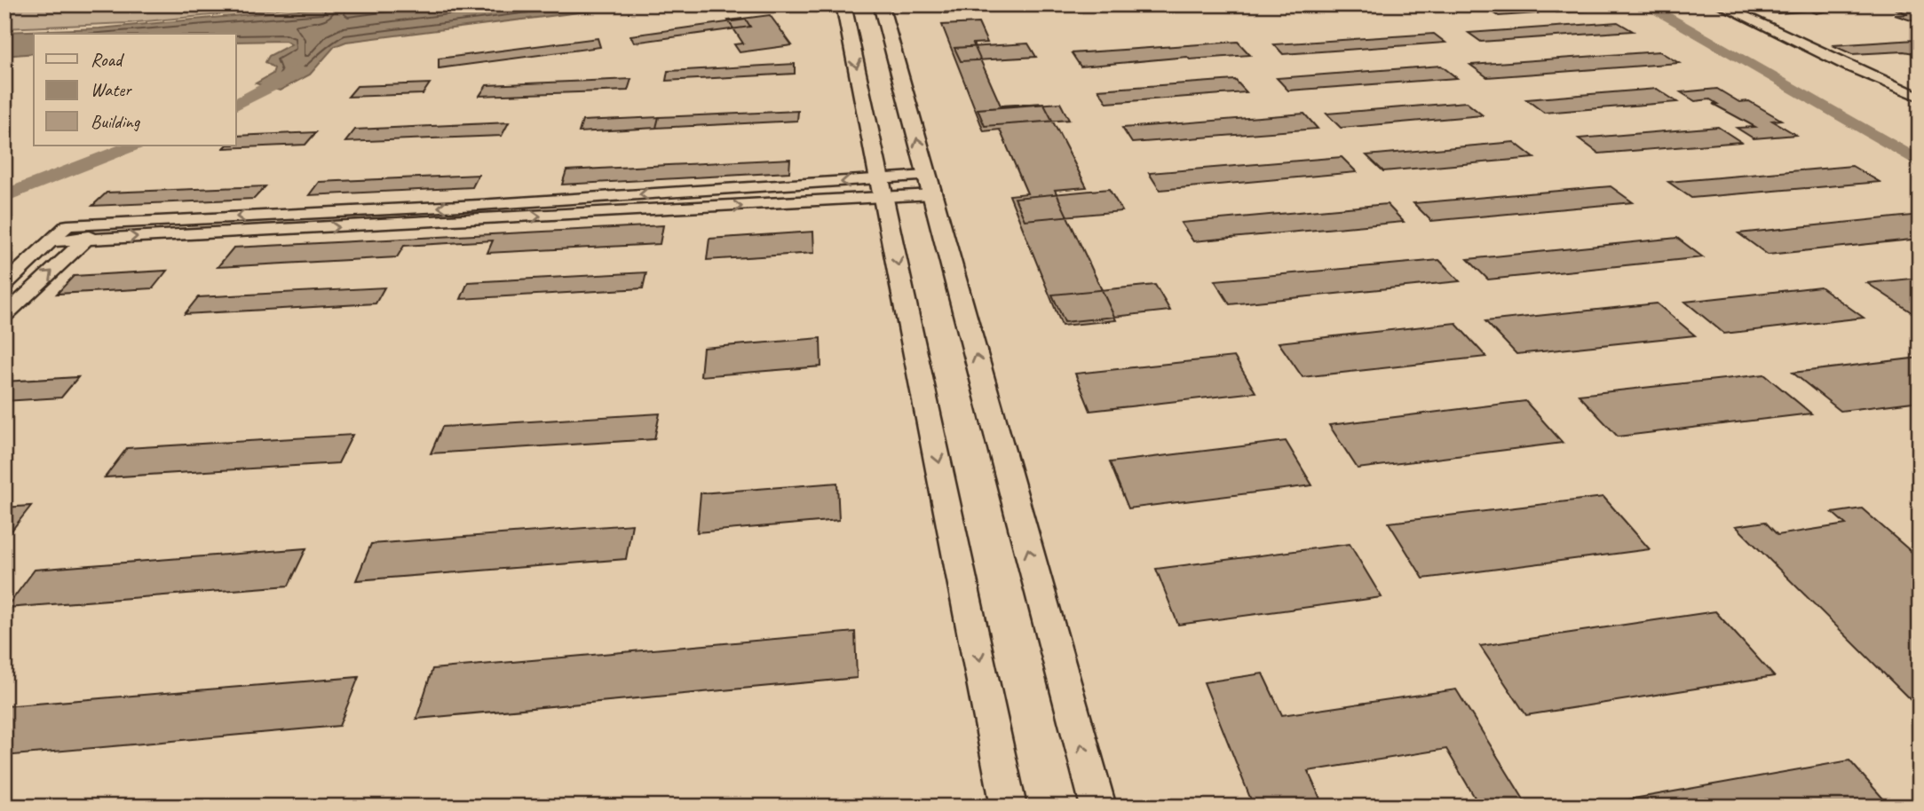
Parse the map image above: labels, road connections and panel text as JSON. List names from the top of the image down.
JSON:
{
  "legend": ["Road", "Water", "Building"]
}
